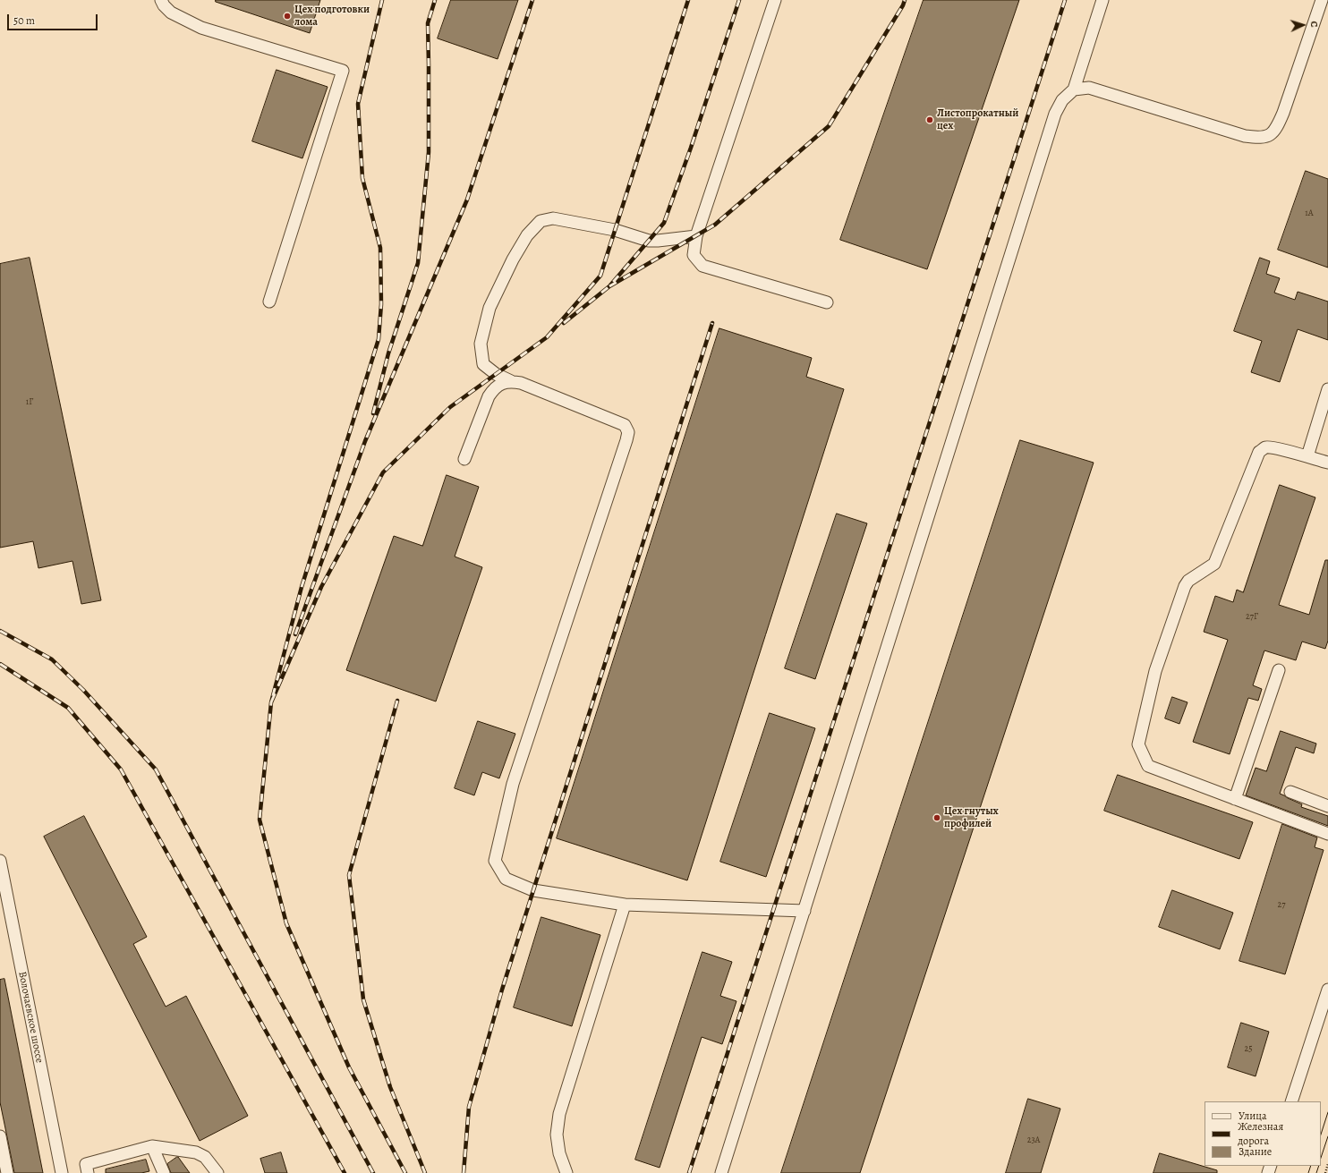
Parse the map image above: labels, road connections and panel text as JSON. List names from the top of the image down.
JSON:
{
  "streets": {
    "street": ["Волочаевское шоссе"]
  },
  "places": ["Цех подготовки лома", "Листопрокатный цех", "Цех гнутых профилей"],
  "house_numbers": [
    "1А",
    "1Г",
    "27Г",
    "27",
    "25",
    "23А"
  ],
  "legend": ["Улица", "Железная дорога", "Здание"],
  "scale_bar": "50 m",
  "north": "right"
}
